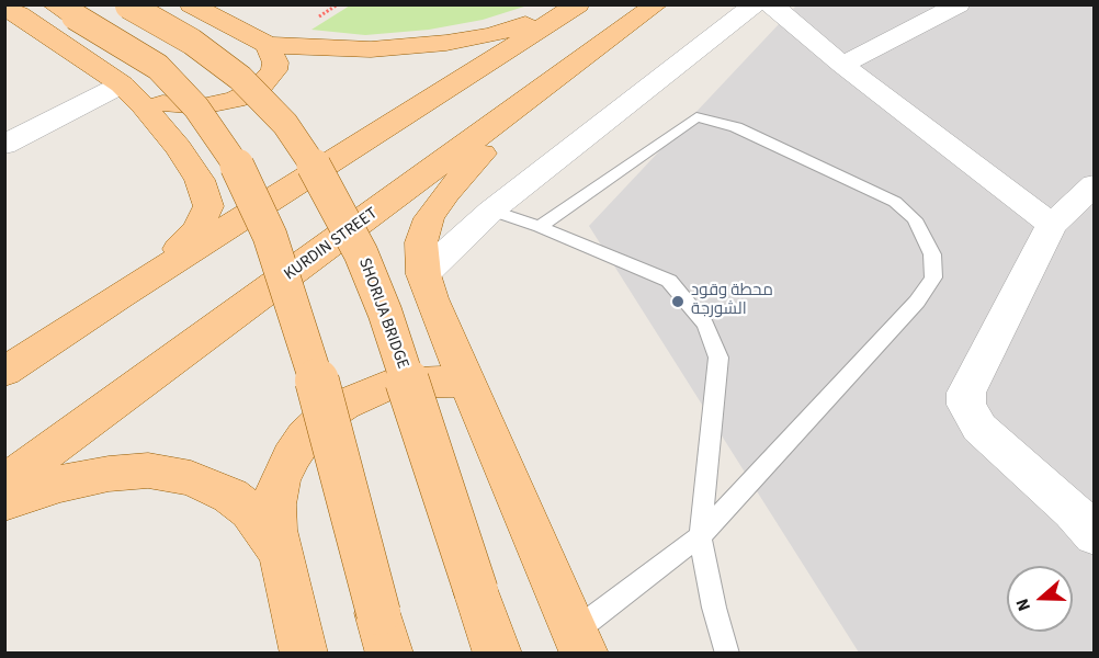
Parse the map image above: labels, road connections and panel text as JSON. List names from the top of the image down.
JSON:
{
  "streets": {
    "main road": ["KURDIN STREET", "SHORIJA BRIDGE"]
  },
  "places": ["محطة وقود الشورجة"],
  "north": "left"
}
